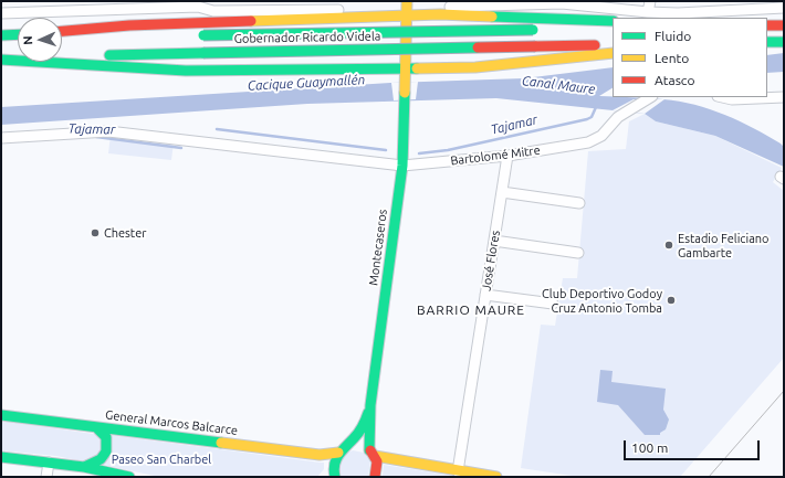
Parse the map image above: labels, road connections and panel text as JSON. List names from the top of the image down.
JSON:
{
  "streets": {
    "main road": ["Gobernador Ricardo Videla", "Montecaseros", "General Marcos Balcarce"],
    "street": ["Bartolomé Mitre", "José Flores"]
  },
  "crossings": [
    ["Bartolomé Mitre", "Montecaseros"],
    ["Bartolomé Mitre", "José Flores"],
    ["Montecaseros", "General Marcos Balcarce"]
  ],
  "districts": ["BARRIO MAURE"],
  "water": ["Cacique Guaymallén", "Canal Maure", "Tajamar"],
  "parks": ["Paseo San Charbel"],
  "places": ["Chester", "Estadio Feliciano Gambarte", "Club Deportivo Godoy Cruz Antonio Tomba"],
  "legend": ["Fluido", "Lento", "Atasco"],
  "scale_bar": "100 m",
  "north": "left"
}
